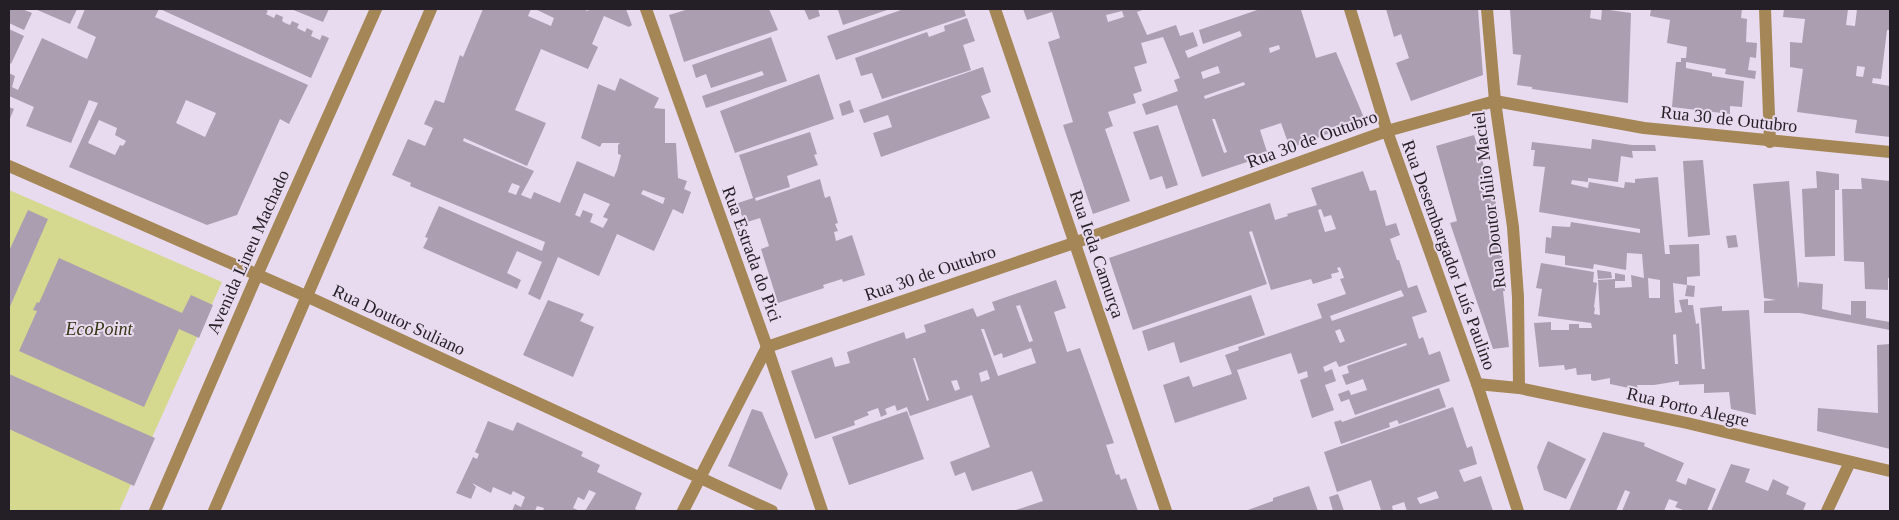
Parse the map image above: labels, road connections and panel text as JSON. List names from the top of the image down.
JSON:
{
  "streets": {
    "street": [
      "Rua 30 de Outubro",
      "Rua Doutor Júlio Maciel",
      "Avenida Lineu Machado",
      "Rua Estrada do Pici",
      "Rua Ieda Camurça",
      "Rua Desembargador Luís Paulino",
      "Rua Doutor Suliano",
      "Rua Porto Alegre"
    ]
  },
  "crossings": [
    ["Rua 30 de Outubro", "Rua Doutor Júlio Maciel"],
    ["Rua 30 de Outubro", "Rua Estrada do Pici"],
    ["Rua 30 de Outubro", "Rua Ieda Camurça"],
    ["Rua 30 de Outubro", "Rua Desembargador Luís Paulino"],
    ["Rua Doutor Júlio Maciel", "Rua Porto Alegre"],
    ["Avenida Lineu Machado", "Rua Doutor Suliano"],
    ["Rua Desembargador Luís Paulino", "Rua Porto Alegre"]
  ],
  "parks": ["EcoPoint"]
}
